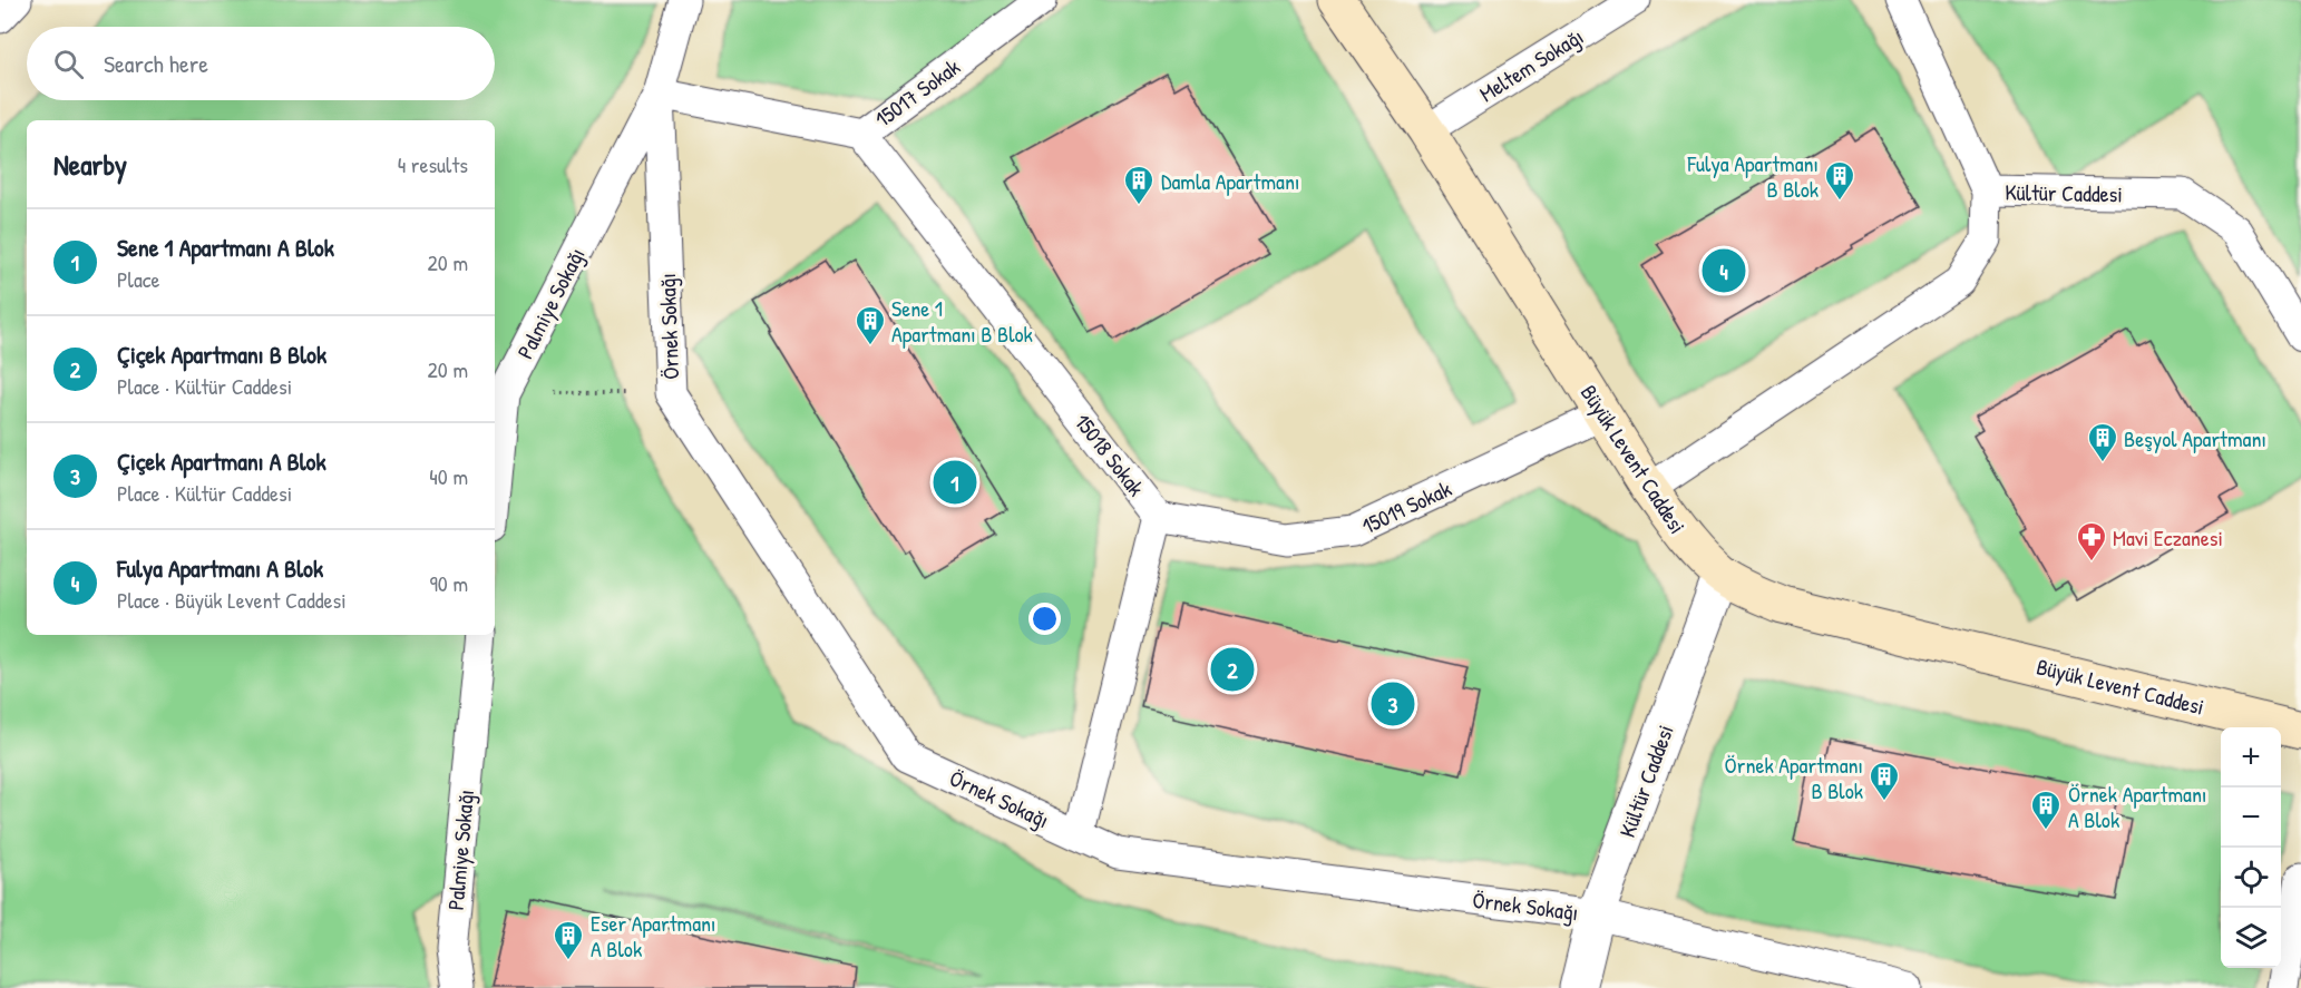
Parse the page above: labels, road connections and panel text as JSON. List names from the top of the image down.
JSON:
{
  "streets": {
    "street": ["Kültür Caddesi", "Büyük Levent Caddesi"],
    "lane": [
      "Meltem Sokağı",
      "15017 Sokak",
      "Palmiye Sokağı",
      "Örnek Sokağı",
      "15018 Sokak",
      "15019 Sokak"
    ]
  },
  "crossings": [
    ["Meltem Sokağı", "Büyük Levent Caddesi"],
    ["15017 Sokak", "Palmiye Sokağı"],
    ["15017 Sokak", "Örnek Sokağı"],
    ["15017 Sokak", "15018 Sokak"],
    ["Kültür Caddesi", "Örnek Sokağı"],
    ["Kültür Caddesi", "Büyük Levent Caddesi"],
    ["Palmiye Sokağı", "Örnek Sokağı"],
    ["Örnek Sokağı", "15018 Sokak"],
    ["15018 Sokak", "15019 Sokak"],
    ["Büyük Levent Caddesi", "15019 Sokak"]
  ],
  "places": {
    "building": [
      "Fulya Apartmanı B Blok",
      "Damla Apartmanı",
      "Sene 1 Apartmanı B Blok",
      "Beşyol Apartmanı",
      "Örnek Apartmanı B Blok",
      "Örnek Apartmanı A Blok",
      "Eser Apartmanı A Blok"
    ],
    "pharmacy": ["Mavi Eczanesi"]
  },
  "page": {
    "search": "Search here",
    "heading": ["Nearby", "4 results"],
    "list": [
      {
        "mark": "1",
        "name": "Sene 1 Apartmanı A Blok",
        "note": "Place",
        "value": "20 m"
      },
      {
        "mark": "2",
        "name": "Çiçek Apartmanı B Blok",
        "note": "Place · Kültür Caddesi",
        "value": "20 m"
      },
      {
        "mark": "3",
        "name": "Çiçek Apartmanı A Blok",
        "note": "Place · Kültür Caddesi",
        "value": "40 m"
      },
      {
        "mark": "4",
        "name": "Fulya Apartmanı A Blok",
        "note": "Place · Büyük Levent Caddesi",
        "value": "90 m"
      }
    ],
    "pins": [
      "4",
      "1",
      "2",
      "3"
    ],
    "map_buttons": ["+", "−"]
  }
}
